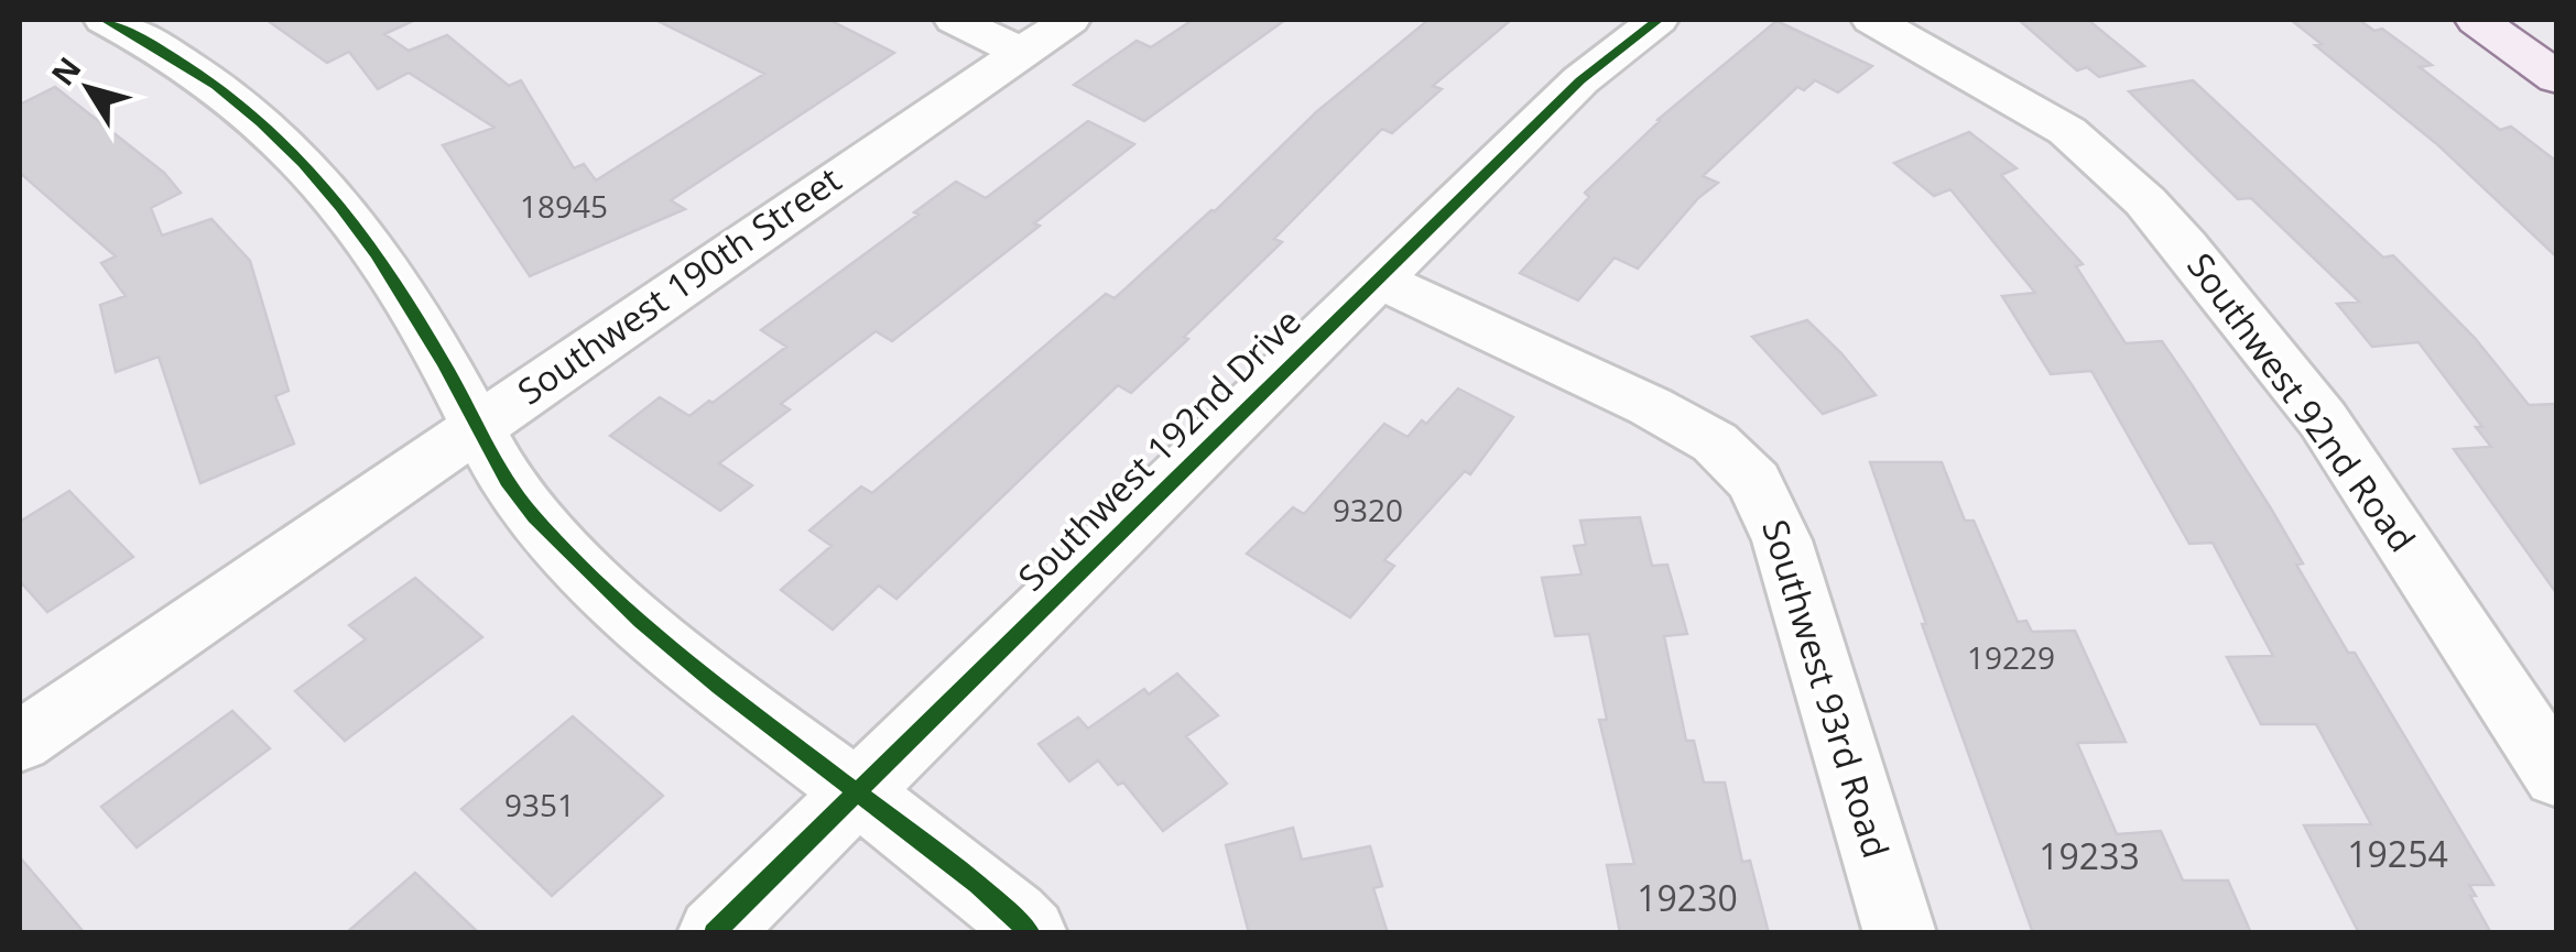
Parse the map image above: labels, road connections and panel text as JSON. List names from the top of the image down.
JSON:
{
  "streets": {
    "street": [
      "Southwest 190th Street",
      "Southwest 92nd Road",
      "Southwest 192nd Drive",
      "Southwest 93rd Road"
    ]
  },
  "crossings": [
    ["Southwest 192nd Drive", "Southwest 93rd Road"]
  ],
  "house_numbers": [
    "18945",
    "9320",
    "19229",
    "9351",
    "19254",
    "19233",
    "19230"
  ],
  "north": "top left"
}
